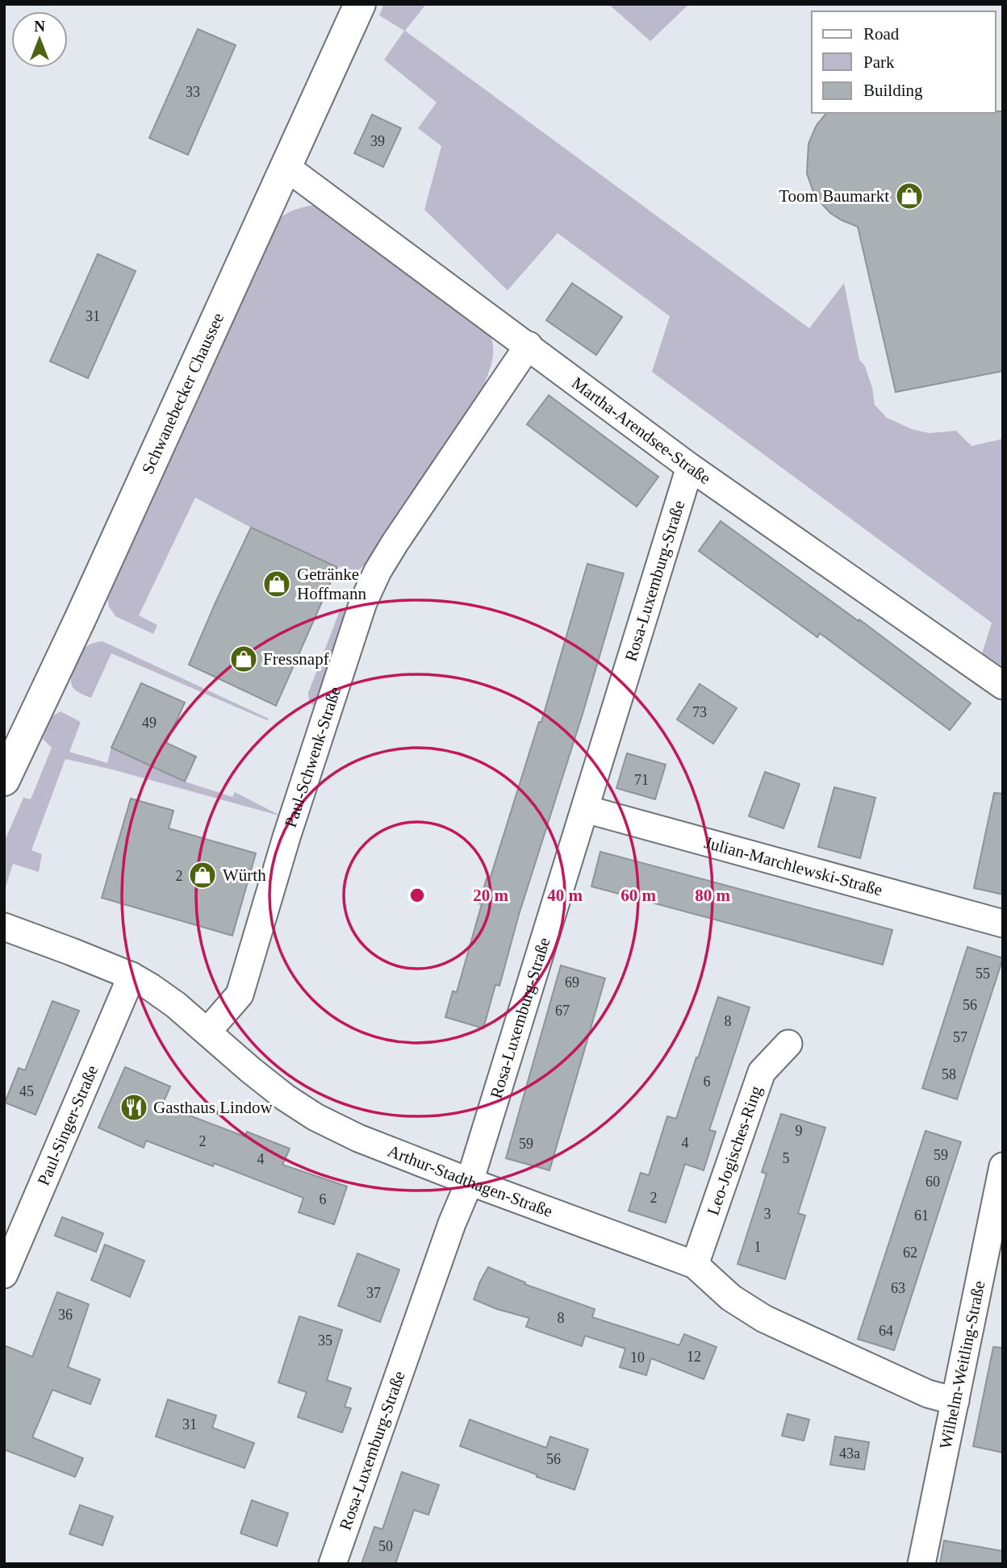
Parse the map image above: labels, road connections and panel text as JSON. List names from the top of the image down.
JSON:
{
  "streets": {
    "main road": ["Schwanebecker Chaussee"],
    "street": [
      "Martha-Arendsee-Straße",
      "Rosa-Luxemburg-Straße",
      "Paul-Schwenk-Straße",
      "Julian-Marchlewski-Straße",
      "Paul-Singer-Straße",
      "Leo-Jogisches-Ring",
      "Arthur-Stadthagen-Straße",
      "Wilhelm-Weitling-Straße"
    ]
  },
  "crossings": [
    ["Schwanebecker Chaussee", "Martha-Arendsee-Straße"],
    ["Martha-Arendsee-Straße", "Rosa-Luxemburg-Straße"],
    ["Martha-Arendsee-Straße", "Paul-Schwenk-Straße"],
    ["Rosa-Luxemburg-Straße", "Julian-Marchlewski-Straße"],
    ["Rosa-Luxemburg-Straße", "Arthur-Stadthagen-Straße"],
    ["Paul-Schwenk-Straße", "Arthur-Stadthagen-Straße"],
    ["Paul-Singer-Straße", "Arthur-Stadthagen-Straße"],
    ["Leo-Jogisches-Ring", "Arthur-Stadthagen-Straße"],
    ["Arthur-Stadthagen-Straße", "Wilhelm-Weitling-Straße"]
  ],
  "places": {
    "shop": [
      "Toom Baumarkt",
      "Getränke Hoffmann",
      "Fressnapf",
      "Würth"
    ],
    "restaurant": ["Gasthaus Lindow"]
  },
  "house_numbers": [
    "33",
    "39",
    "31",
    "73",
    "49",
    "71",
    "2",
    "55",
    "69",
    "56",
    "67",
    "8",
    "57",
    "58",
    "6",
    "45",
    "9",
    "2",
    "4",
    "59",
    "59",
    "5",
    "4",
    "60",
    "2",
    "6",
    "3",
    "61",
    "1",
    "62",
    "63",
    "37",
    "36",
    "8",
    "64",
    "35",
    "12",
    "10",
    "31",
    "43a",
    "56",
    "50"
  ],
  "legend": ["Road", "Park", "Building"],
  "north": "top",
  "rings": [
    "20 m",
    "40 m",
    "60 m",
    "80 m"
  ]
}
